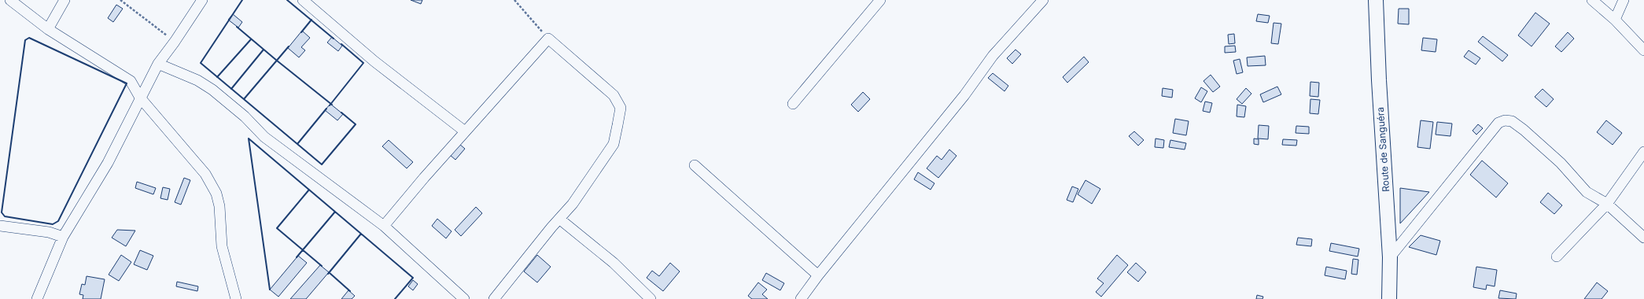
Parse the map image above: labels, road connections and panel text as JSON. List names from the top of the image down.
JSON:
{
  "streets": {
    "street": ["Route de Sanguéra"]
  }
}
